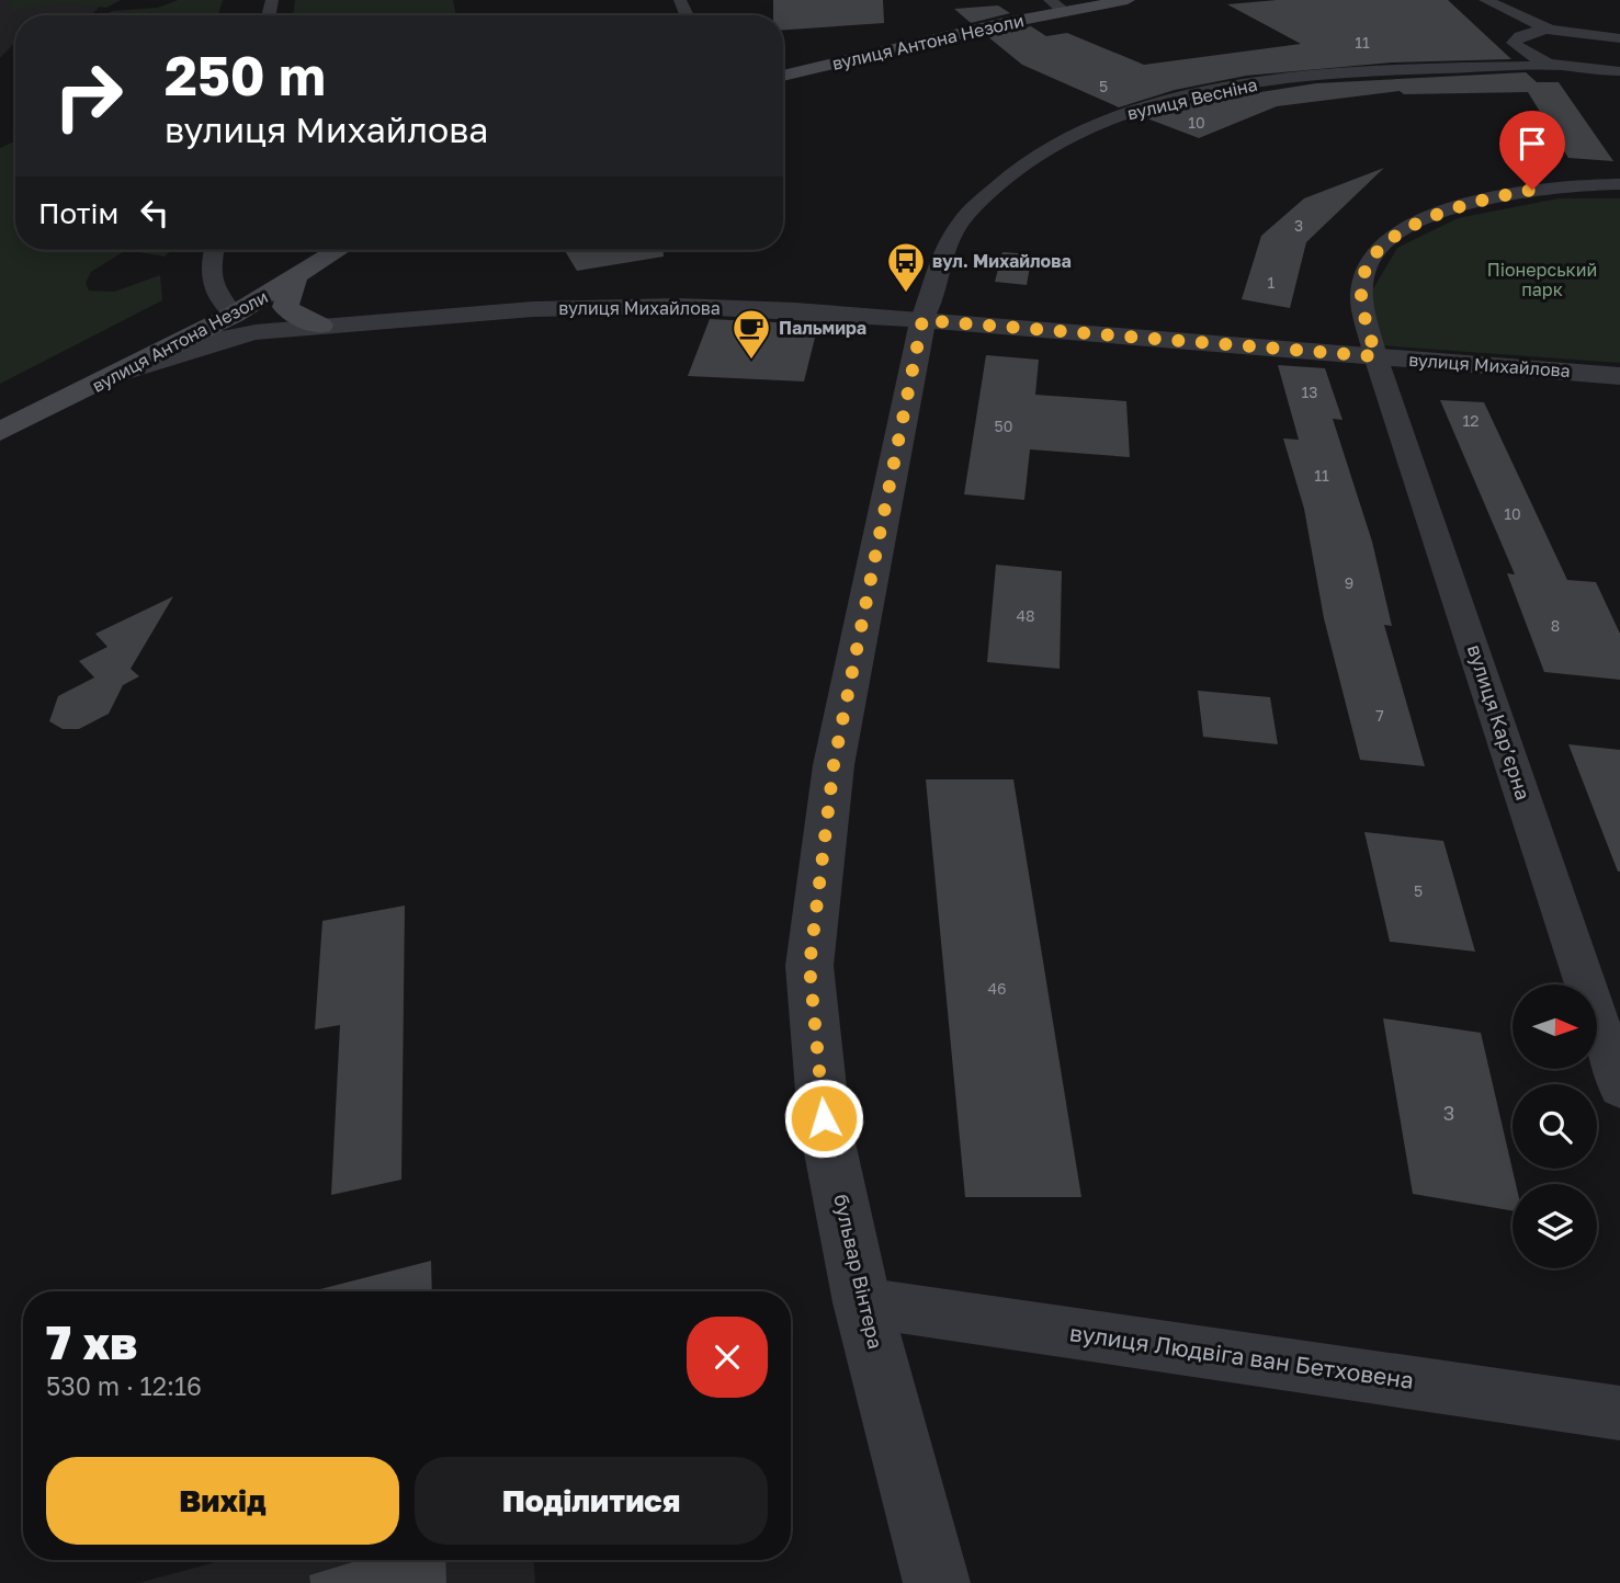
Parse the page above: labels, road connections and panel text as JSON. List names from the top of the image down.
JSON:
{
  "streets": {
    "main road": ["вулиця Антона Незоли"],
    "street": [
      "вулиця Весніна",
      "вулиця Михайлова",
      "вулиця Кар’єрна",
      "бульвар Вінтера",
      "вулиця Людвіга ван Бетховена"
    ]
  },
  "crossings": [
    ["вулиця Антона Незоли", "вулиця Михайлова"],
    ["вулиця Весніна", "вулиця Михайлова"],
    ["вулиця Весніна", "бульвар Вінтера"],
    ["вулиця Михайлова", "вулиця Кар’єрна"],
    ["вулиця Михайлова", "бульвар Вінтера"],
    ["бульвар Вінтера", "вулиця Людвіга ван Бетховена"]
  ],
  "parks": ["Піонерський парк"],
  "places": {
    "bus stop": ["вул. Михайлова"],
    "cafe": ["Пальмира"]
  },
  "house_numbers": [
    "11",
    "5",
    "10",
    "3",
    "1",
    "13",
    "12",
    "50",
    "11",
    "10",
    "9",
    "48",
    "8",
    "7",
    "5",
    "46",
    "3"
  ],
  "north": "right",
  "page": {
    "turn": ["250 m", "вулиця Михайлова"],
    "then": "Потім",
    "heading": ["7 хв", "530 m · 12:16"],
    "buttons": ["Вихід", "Поділитися"]
  }
}
